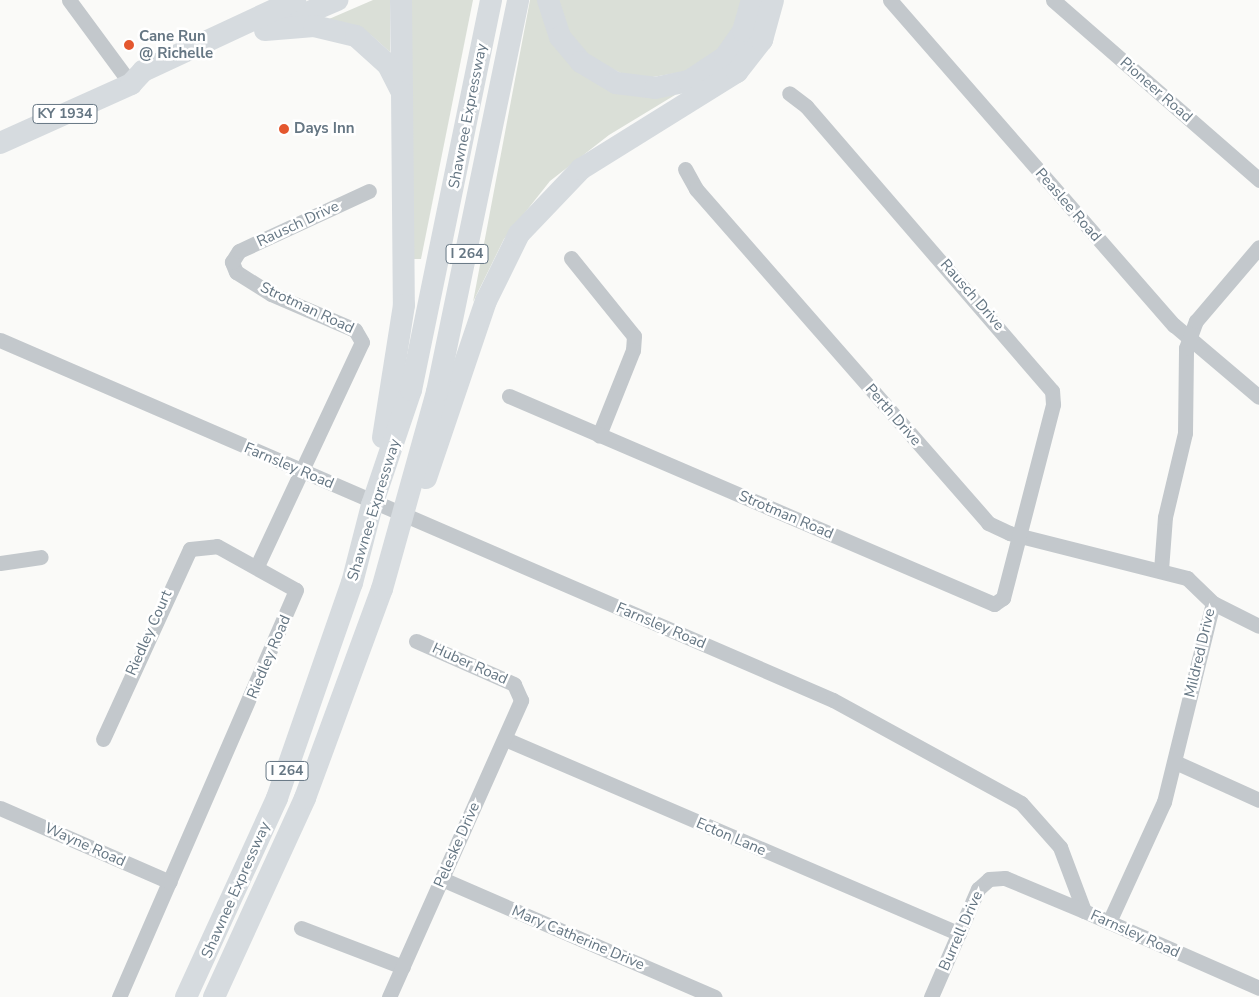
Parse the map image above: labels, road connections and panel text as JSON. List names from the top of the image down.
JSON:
{
  "streets": {
    "highway": ["KY 1934", "Shawnee Expressway", "I 264"],
    "street": [
      "Pioneer Road",
      "Peaslee Road",
      "Rausch Drive",
      "Strotman Road",
      "Perth Drive",
      "Farnsley Road",
      "Riedley Court",
      "Mildred Drive",
      "Riedley Road",
      "Huber Road",
      "Ecton Lane",
      "Wayne Road",
      "Peleske Drive",
      "Burrell Drive",
      "Mary Catherine Drive"
    ]
  },
  "crossings": [
    ["Rausch Drive", "Strotman Road"],
    ["Rausch Drive", "Perth Drive"],
    ["Strotman Road", "Perth Drive"],
    ["Strotman Road", "Farnsley Road"],
    ["Perth Drive", "Mildred Drive"],
    ["Farnsley Road", "Mildred Drive"],
    ["Farnsley Road", "Burrell Drive"],
    ["Riedley Court", "Riedley Road"],
    ["Riedley Road", "Wayne Road"],
    ["Huber Road", "Peleske Drive"],
    ["Ecton Lane", "Peleske Drive"],
    ["Ecton Lane", "Burrell Drive"],
    ["Peleske Drive", "Mary Catherine Drive"]
  ],
  "places": ["Cane Run @ Richelle", "Days Inn"]
}
